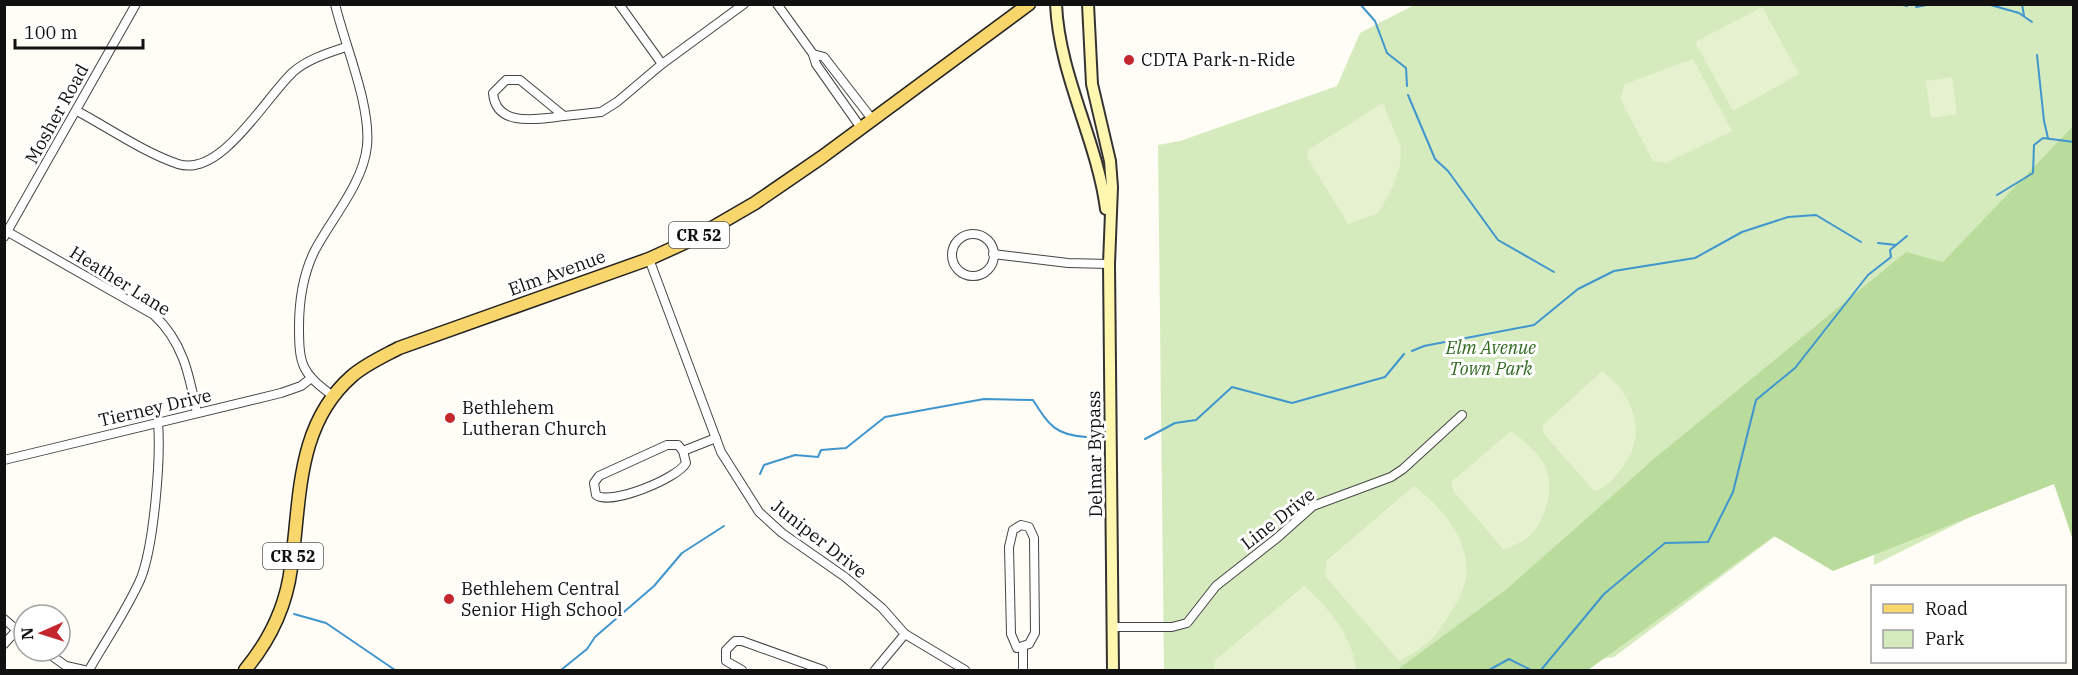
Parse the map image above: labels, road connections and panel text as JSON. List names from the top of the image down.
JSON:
{
  "streets": {
    "main road": ["CR 52", "Elm Avenue"],
    "street": [
      "Mosher Road",
      "Heather Lane",
      "Tierney Drive",
      "Delmar Bypass",
      "Line Drive",
      "Juniper Drive"
    ]
  },
  "crossings": [
    ["Mosher Road", "Heather Lane"],
    ["Elm Avenue", "Juniper Drive"],
    ["Heather Lane", "Tierney Drive"],
    ["Delmar Bypass", "Line Drive"]
  ],
  "parks": ["Elm Avenue Town Park"],
  "places": ["CDTA Park-n-Ride", "Bethlehem Lutheran Church", "Bethlehem Central Senior High School"],
  "legend": ["Road", "Park"],
  "scale_bar": "100 m",
  "north": "left"
}
